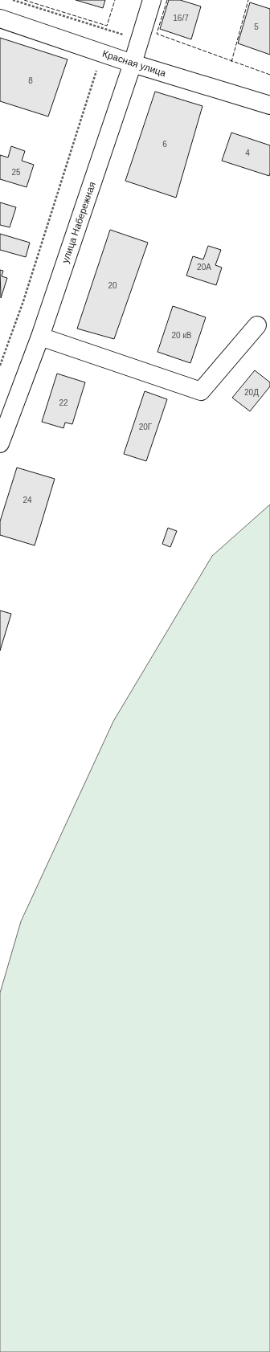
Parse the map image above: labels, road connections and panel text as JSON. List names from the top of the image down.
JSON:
{
  "streets": {
    "street": ["Красная улица", "улица Набережная"]
  },
  "crossings": [
    ["Красная улица", "улица Набережная"]
  ],
  "house_numbers": [
    "16/7",
    "5",
    "8",
    "6",
    "4",
    "25",
    "20А",
    "20",
    "20 кВ",
    "20Д",
    "22",
    "20Г",
    "24"
  ]
}
